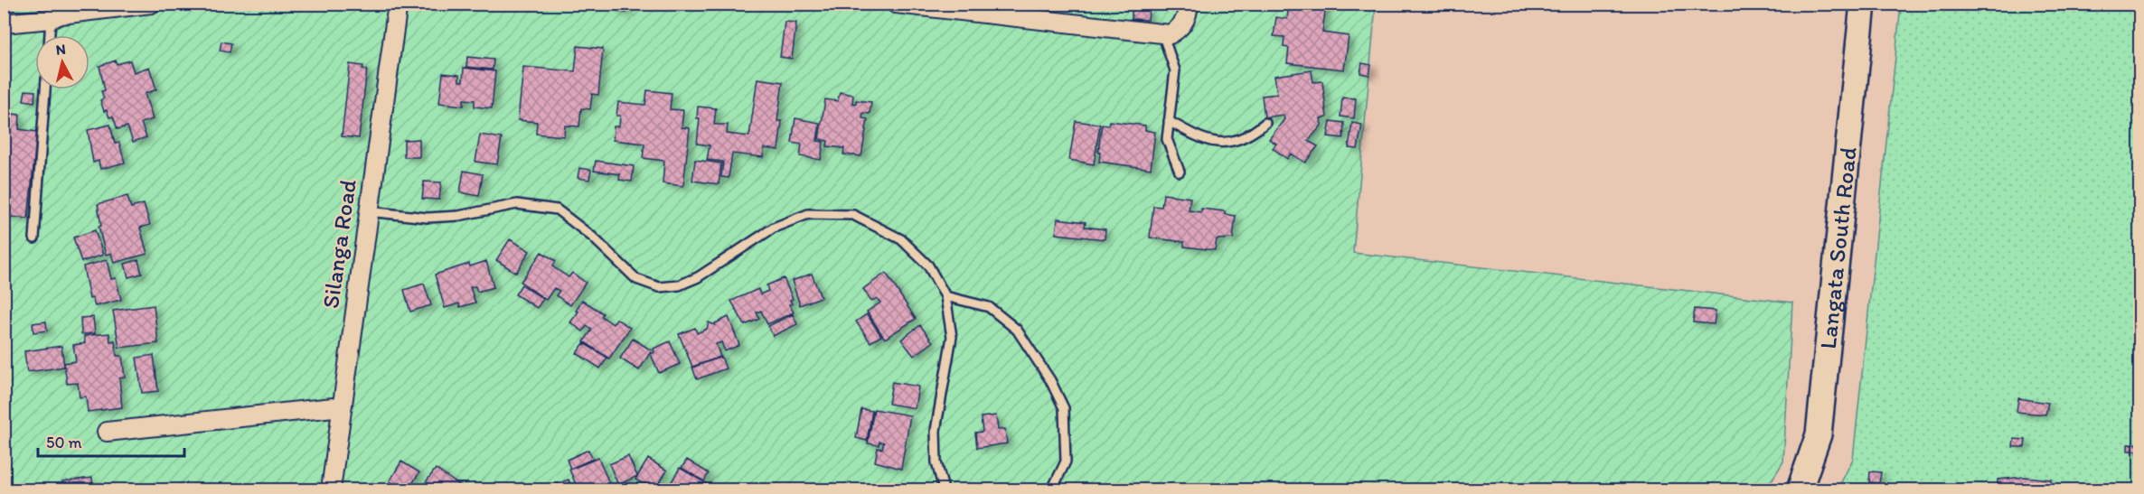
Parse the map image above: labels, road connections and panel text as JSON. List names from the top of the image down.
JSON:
{
  "streets": {
    "street": ["Silanga Road", "Langata South Road"]
  },
  "scale_bar": "50 m",
  "north": "top"
}
